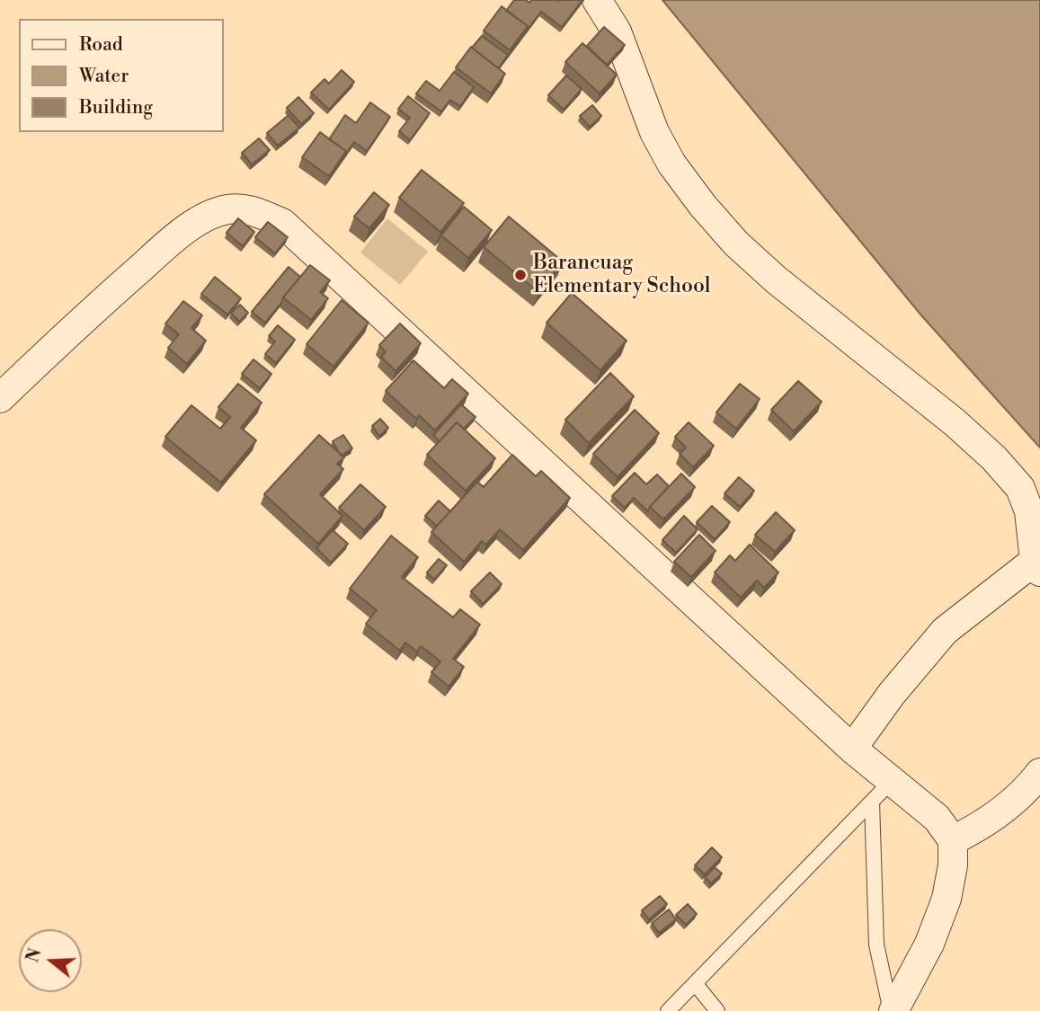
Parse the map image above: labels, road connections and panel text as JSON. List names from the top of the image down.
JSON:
{
  "places": ["Barancuag Elementary School"],
  "legend": ["Road", "Water", "Building"],
  "north": "left"
}
